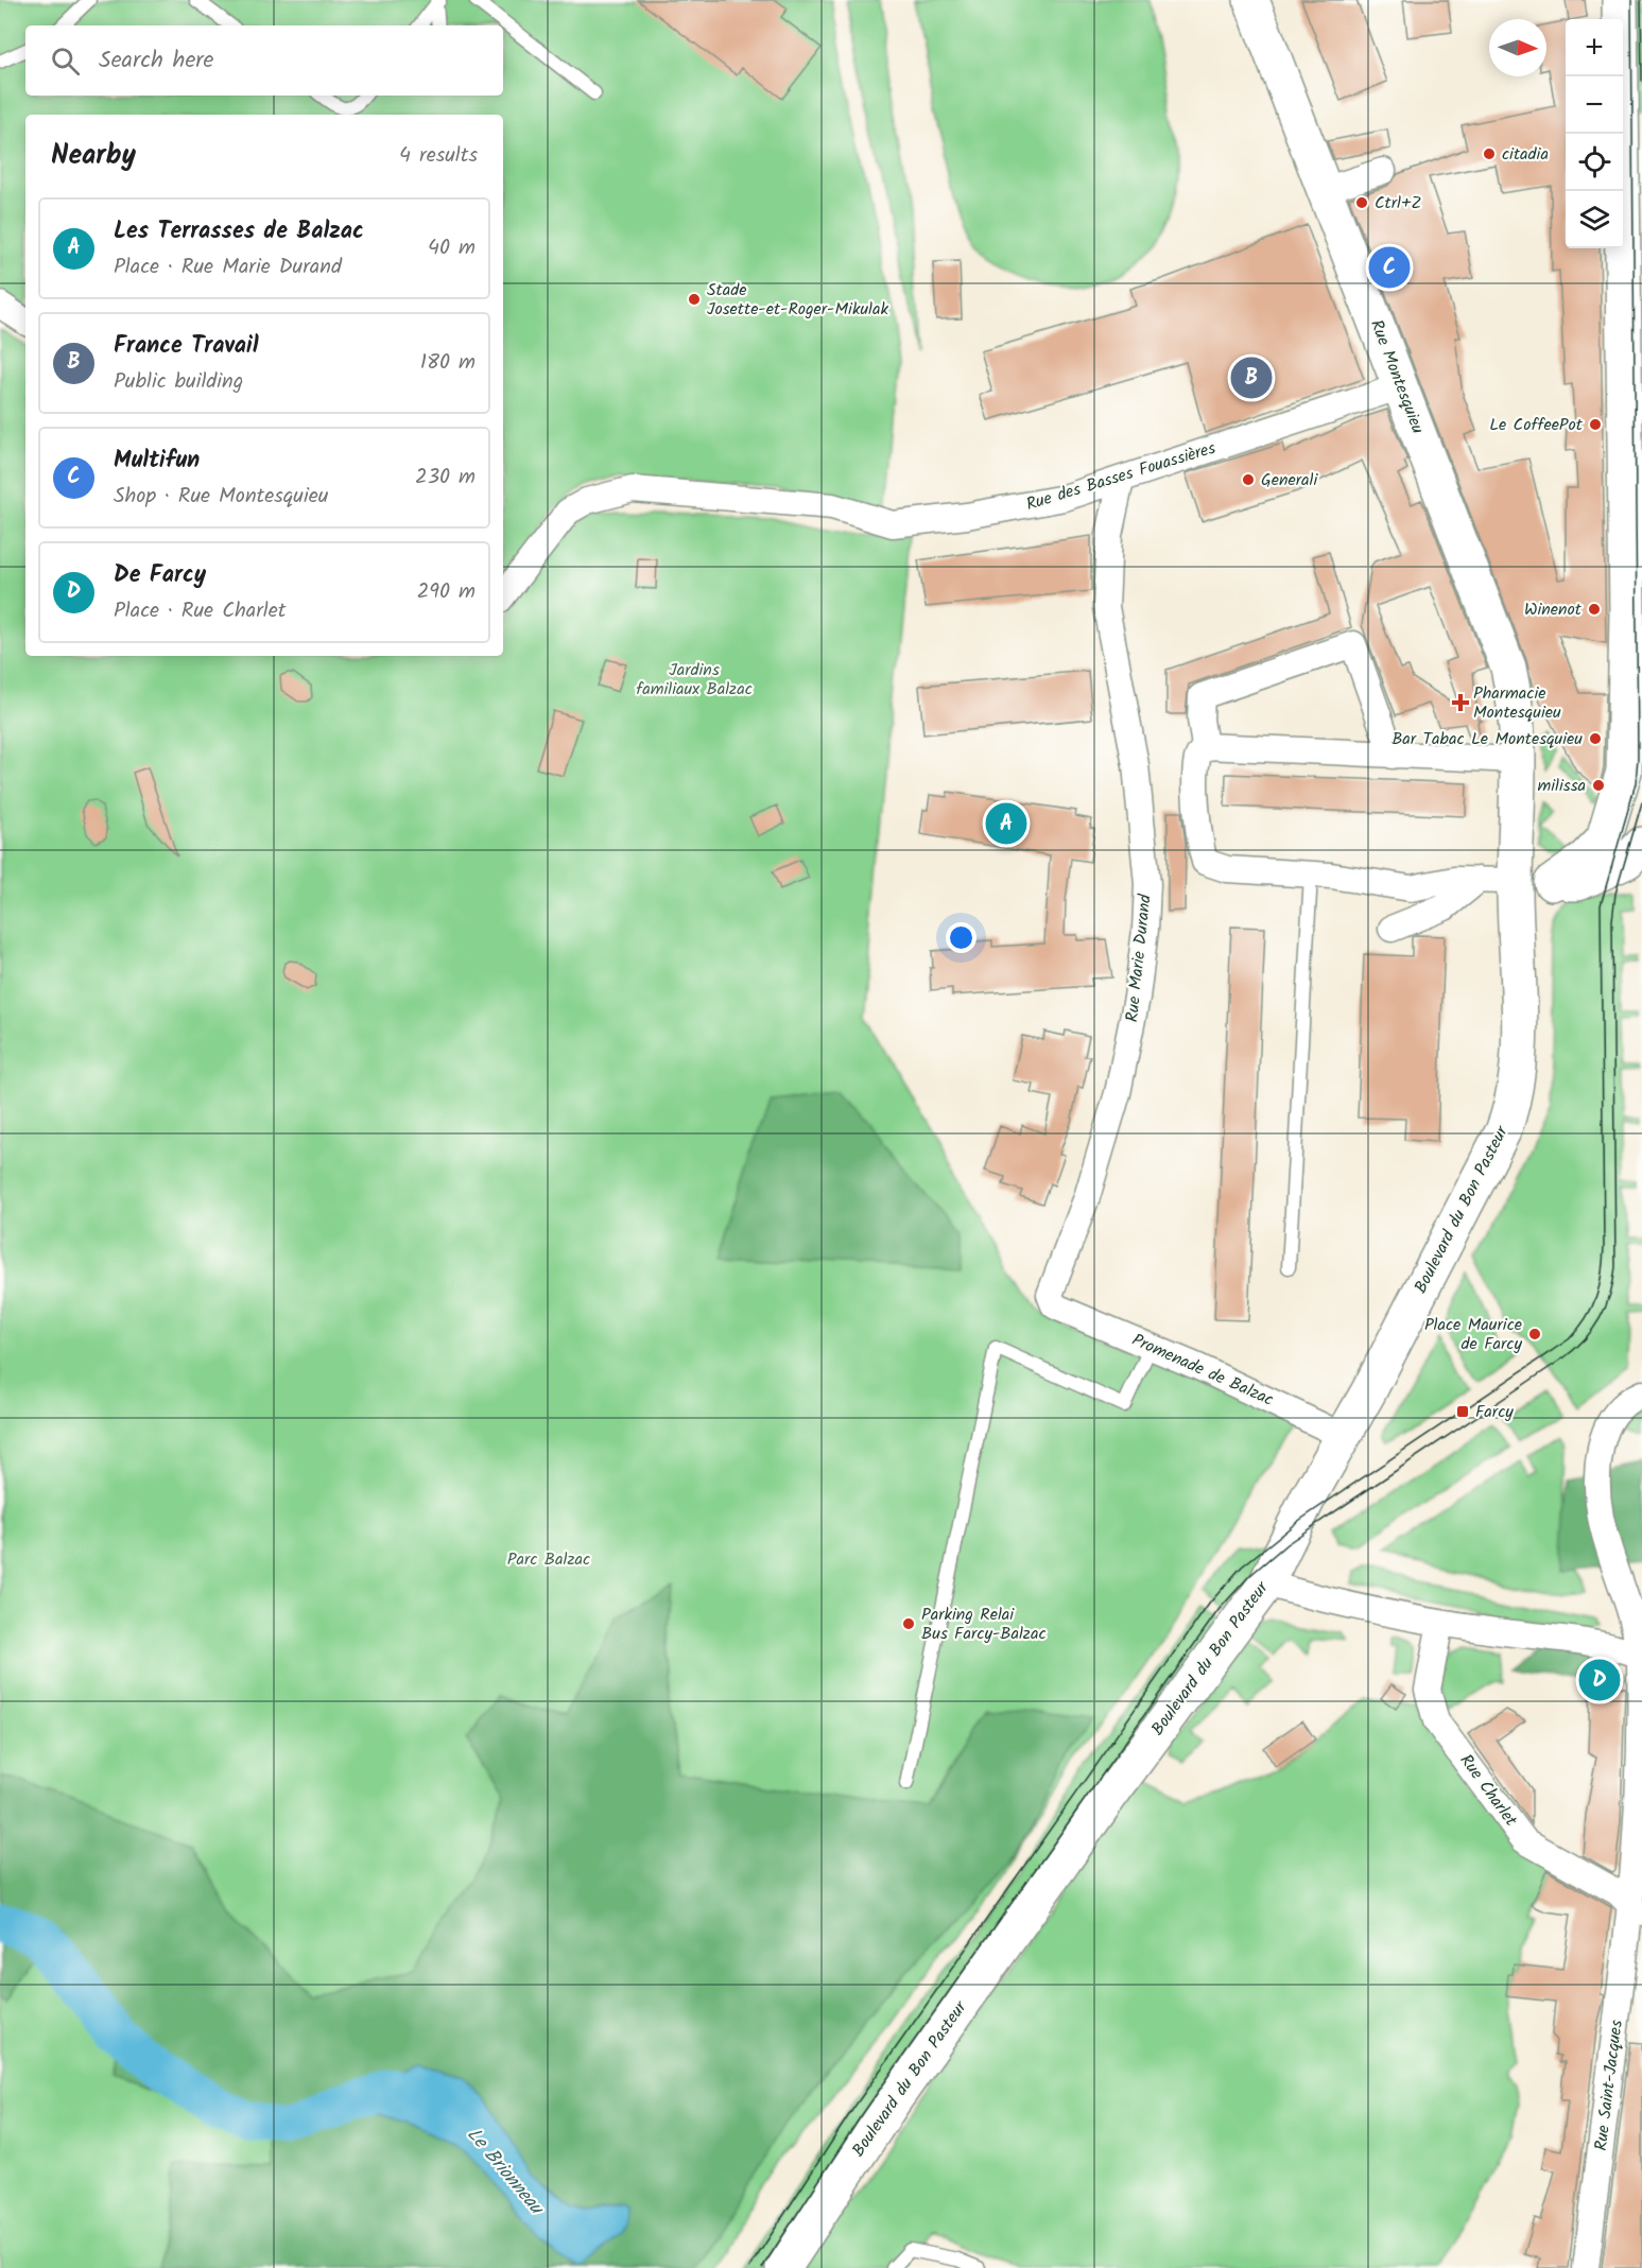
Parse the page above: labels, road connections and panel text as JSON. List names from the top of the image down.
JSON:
{
  "streets": {
    "street": [
      "Rue Montesquieu",
      "Rue des Basses Fouassières",
      "Rue Marie Durand",
      "Boulevard du Bon Pasteur",
      "Promenade de Balzac",
      "Rue Charlet",
      "Rue Saint-Jacques"
    ]
  },
  "crossings": [
    ["Rue Montesquieu", "Rue des Basses Fouassières"],
    ["Rue Montesquieu", "Boulevard du Bon Pasteur"],
    ["Rue des Basses Fouassières", "Rue Marie Durand"],
    ["Rue Marie Durand", "Promenade de Balzac"],
    ["Boulevard du Bon Pasteur", "Promenade de Balzac"],
    ["Rue Charlet", "Rue Saint-Jacques"]
  ],
  "water": ["Le Brionneau"],
  "parks": ["Jardins familiaux Balzac", "Parc Balzac"],
  "places": {
    "other": [
      "citadia",
      "Ctrl+Z",
      "Stade Josette-et-Roger-Mikulak",
      "Le CoffeePot",
      "Generali",
      "Winenot",
      "Bar Tabac Le Montesquieu",
      "milissa",
      "Place Maurice de Farcy",
      "Parking Relai Bus Farcy-Balzac"
    ],
    "health": ["Pharmacie Montesquieu"],
    "transit": ["Farcy"]
  },
  "north": "right",
  "page": {
    "map_buttons": ["+", "−"],
    "search": "Search here",
    "heading": ["Nearby", "4 results"],
    "list": [
      {
        "mark": "A",
        "name": "Les Terrasses de Balzac",
        "note": "Place · Rue Marie Durand",
        "value": "40 m"
      },
      {
        "mark": "B",
        "name": "France Travail",
        "note": "Public building",
        "value": "180 m"
      },
      {
        "mark": "C",
        "name": "Multifun",
        "note": "Shop · Rue Montesquieu",
        "value": "230 m"
      },
      {
        "mark": "D",
        "name": "De Farcy",
        "note": "Place · Rue Charlet",
        "value": "290 m"
      }
    ],
    "pins": [
      "C",
      "B",
      "A",
      "D"
    ]
  }
}
